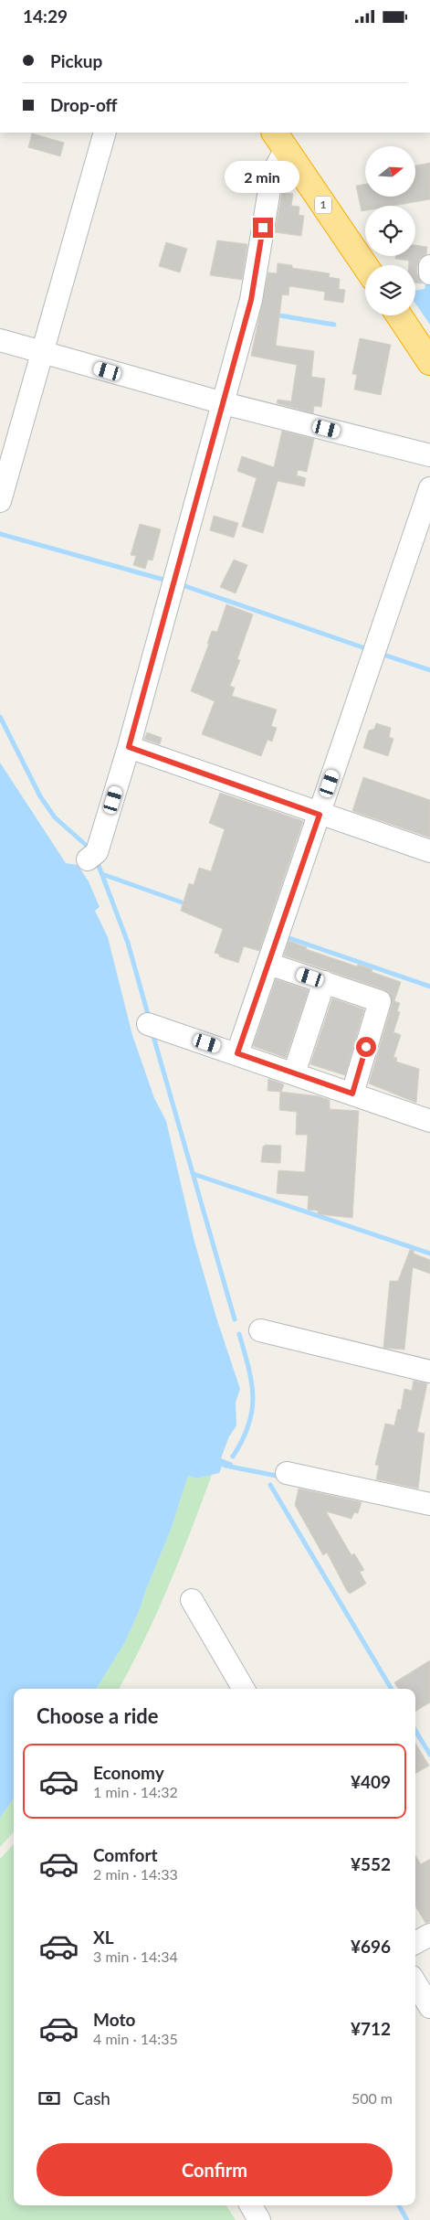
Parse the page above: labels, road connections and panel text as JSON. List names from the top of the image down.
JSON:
{
  "streets": {
    "highway": ["1"]
  },
  "north": "right",
  "page": {
    "status": "14:29",
    "banner": ["Pickup", "Drop-off"],
    "bubble": "2 min",
    "heading": "Choose a ride",
    "list": [
      {
        "name": "Economy",
        "note": "1 min · 14:32",
        "value": "¥409"
      },
      {
        "name": "Comfort",
        "note": "2 min · 14:33",
        "value": "¥552"
      },
      {
        "name": "XL",
        "note": "3 min · 14:34",
        "value": "¥696"
      },
      {
        "name": "Moto",
        "note": "4 min · 14:35",
        "value": "¥712"
      }
    ],
    "pay": ["Cash", "500 m"],
    "buttons": "Confirm"
  }
}
